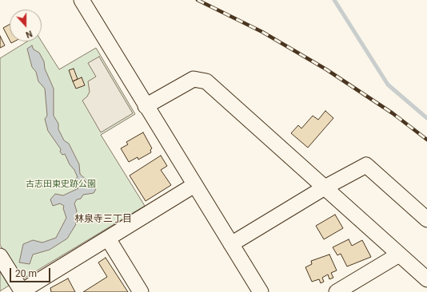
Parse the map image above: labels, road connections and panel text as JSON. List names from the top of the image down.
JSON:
{
  "districts": ["林泉寺三丁目"],
  "parks": ["古志田東史跡公園"],
  "scale_bar": "20 m",
  "north": "bottom"
}
